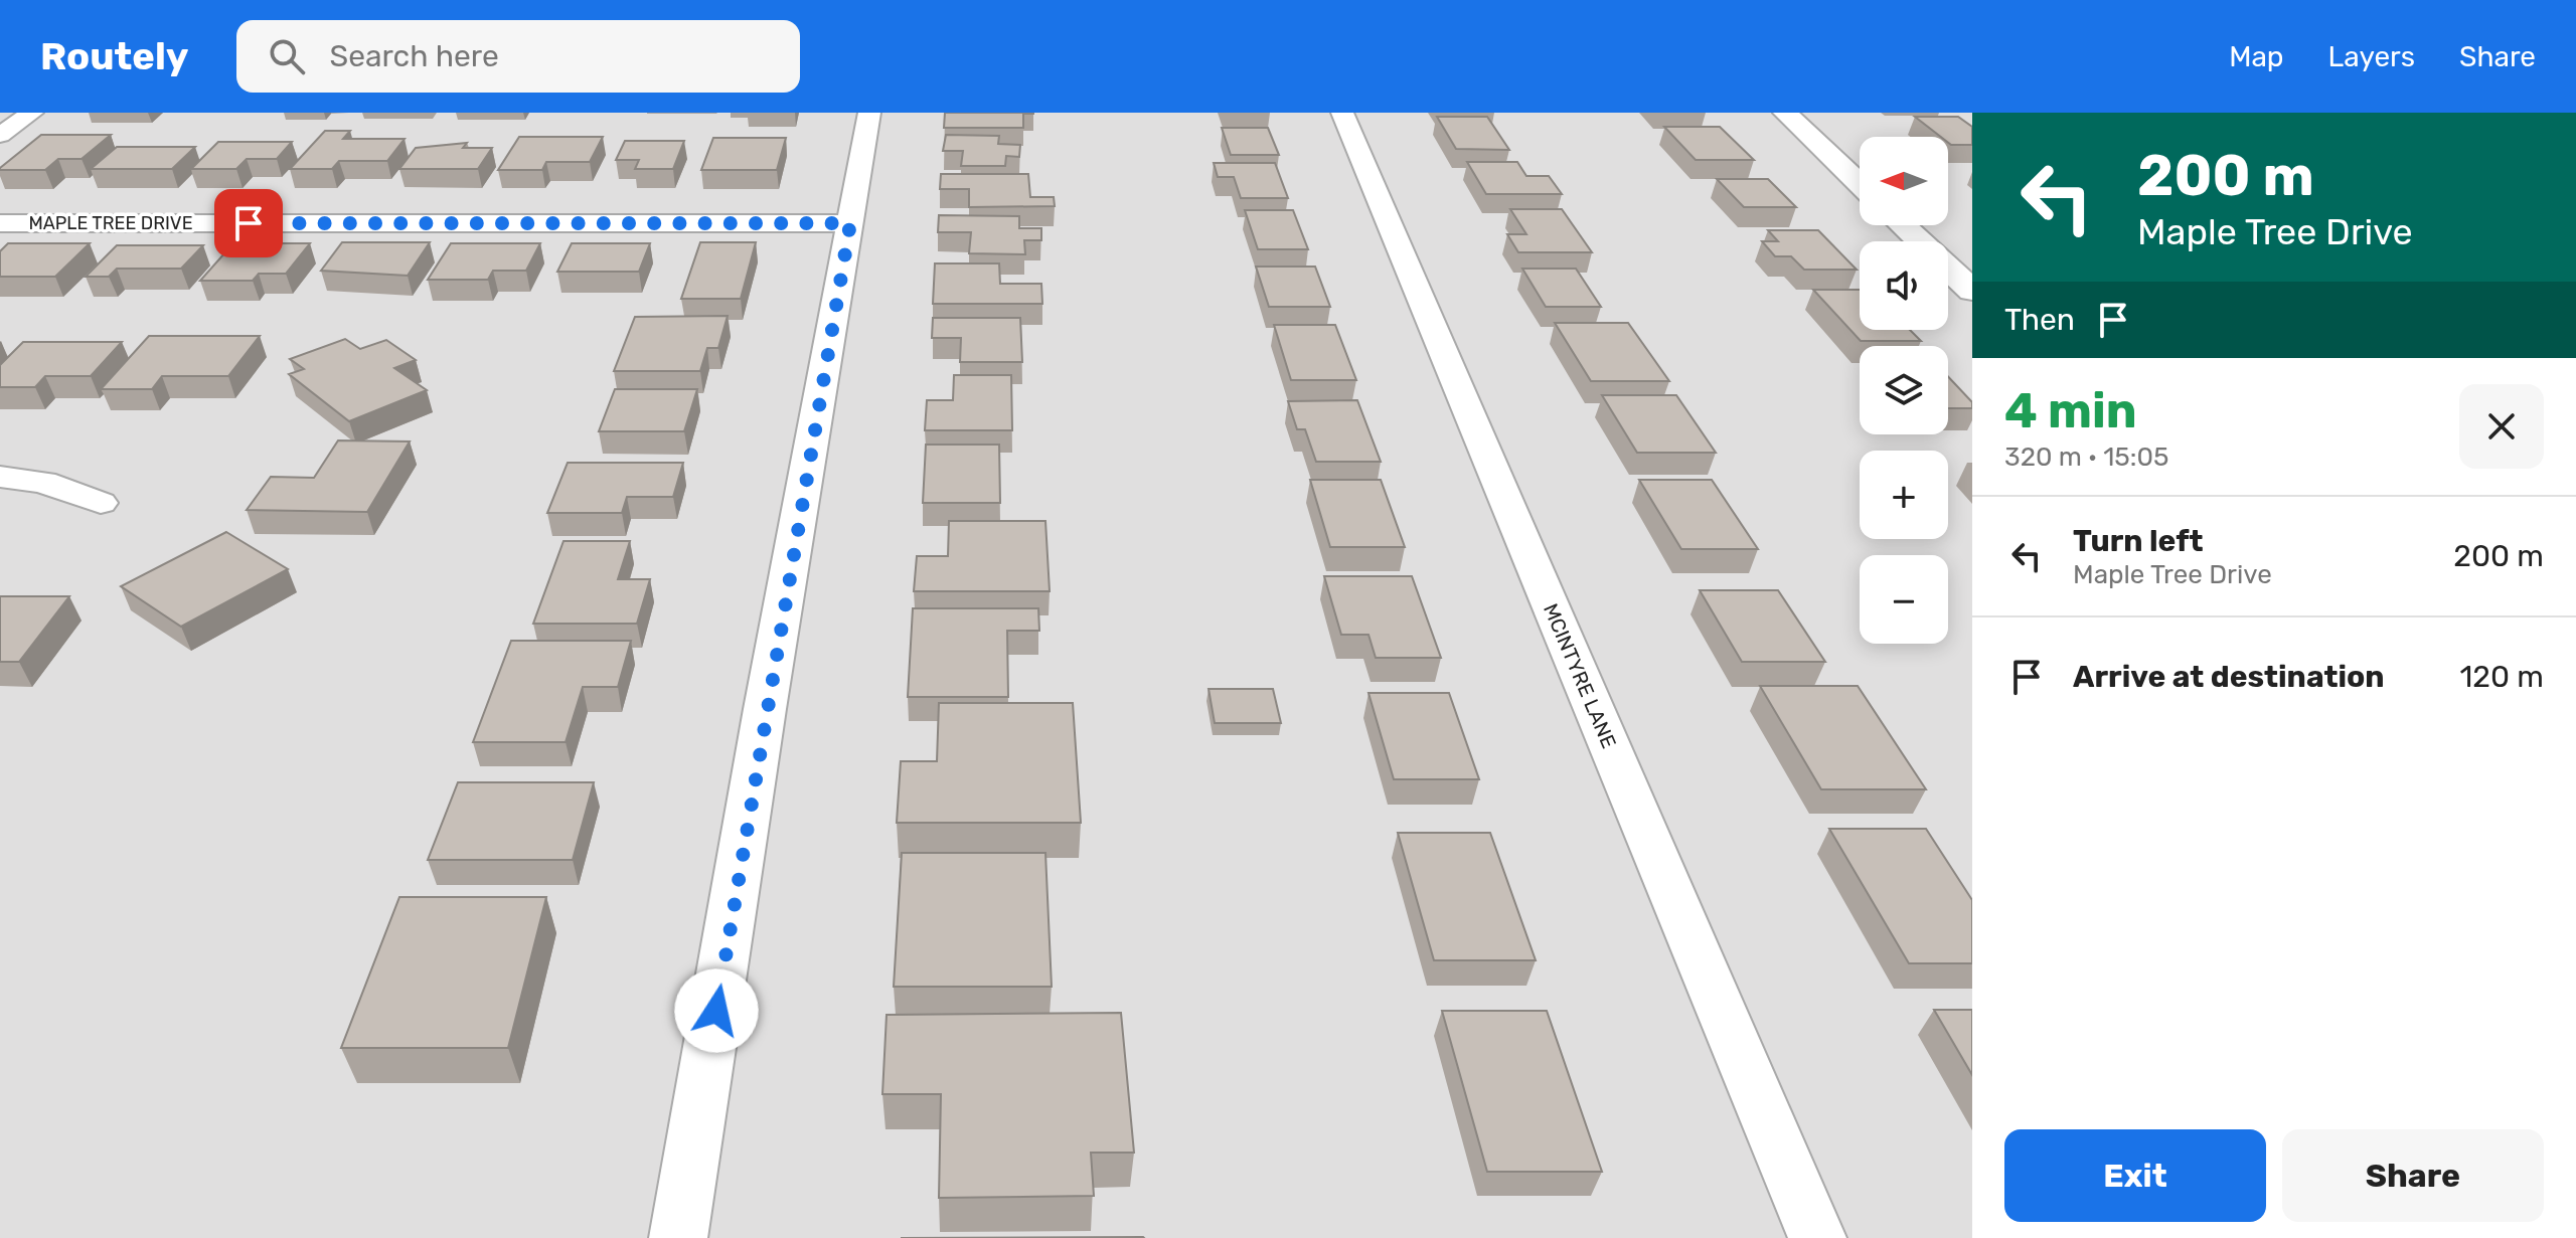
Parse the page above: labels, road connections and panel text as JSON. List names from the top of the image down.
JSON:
{
  "streets": {
    "street": ["MAPLE TREE DRIVE", "MCINTYRE LANE"]
  },
  "north": "left",
  "page": {
    "header": "Routely",
    "search": "Search here",
    "nav": ["Map", "Layers", "Share"],
    "turn": ["200 m", "Maple Tree Drive"],
    "map_buttons": ["+", "−"],
    "then": "Then",
    "heading": ["4 min", "320 m · 15:05"],
    "list": [
      {
        "name": "Turn left",
        "note": "Maple Tree Drive",
        "value": "200 m"
      },
      {
        "name": "Arrive at destination",
        "value": "120 m"
      }
    ],
    "buttons": ["Exit", "Share"]
  }
}
